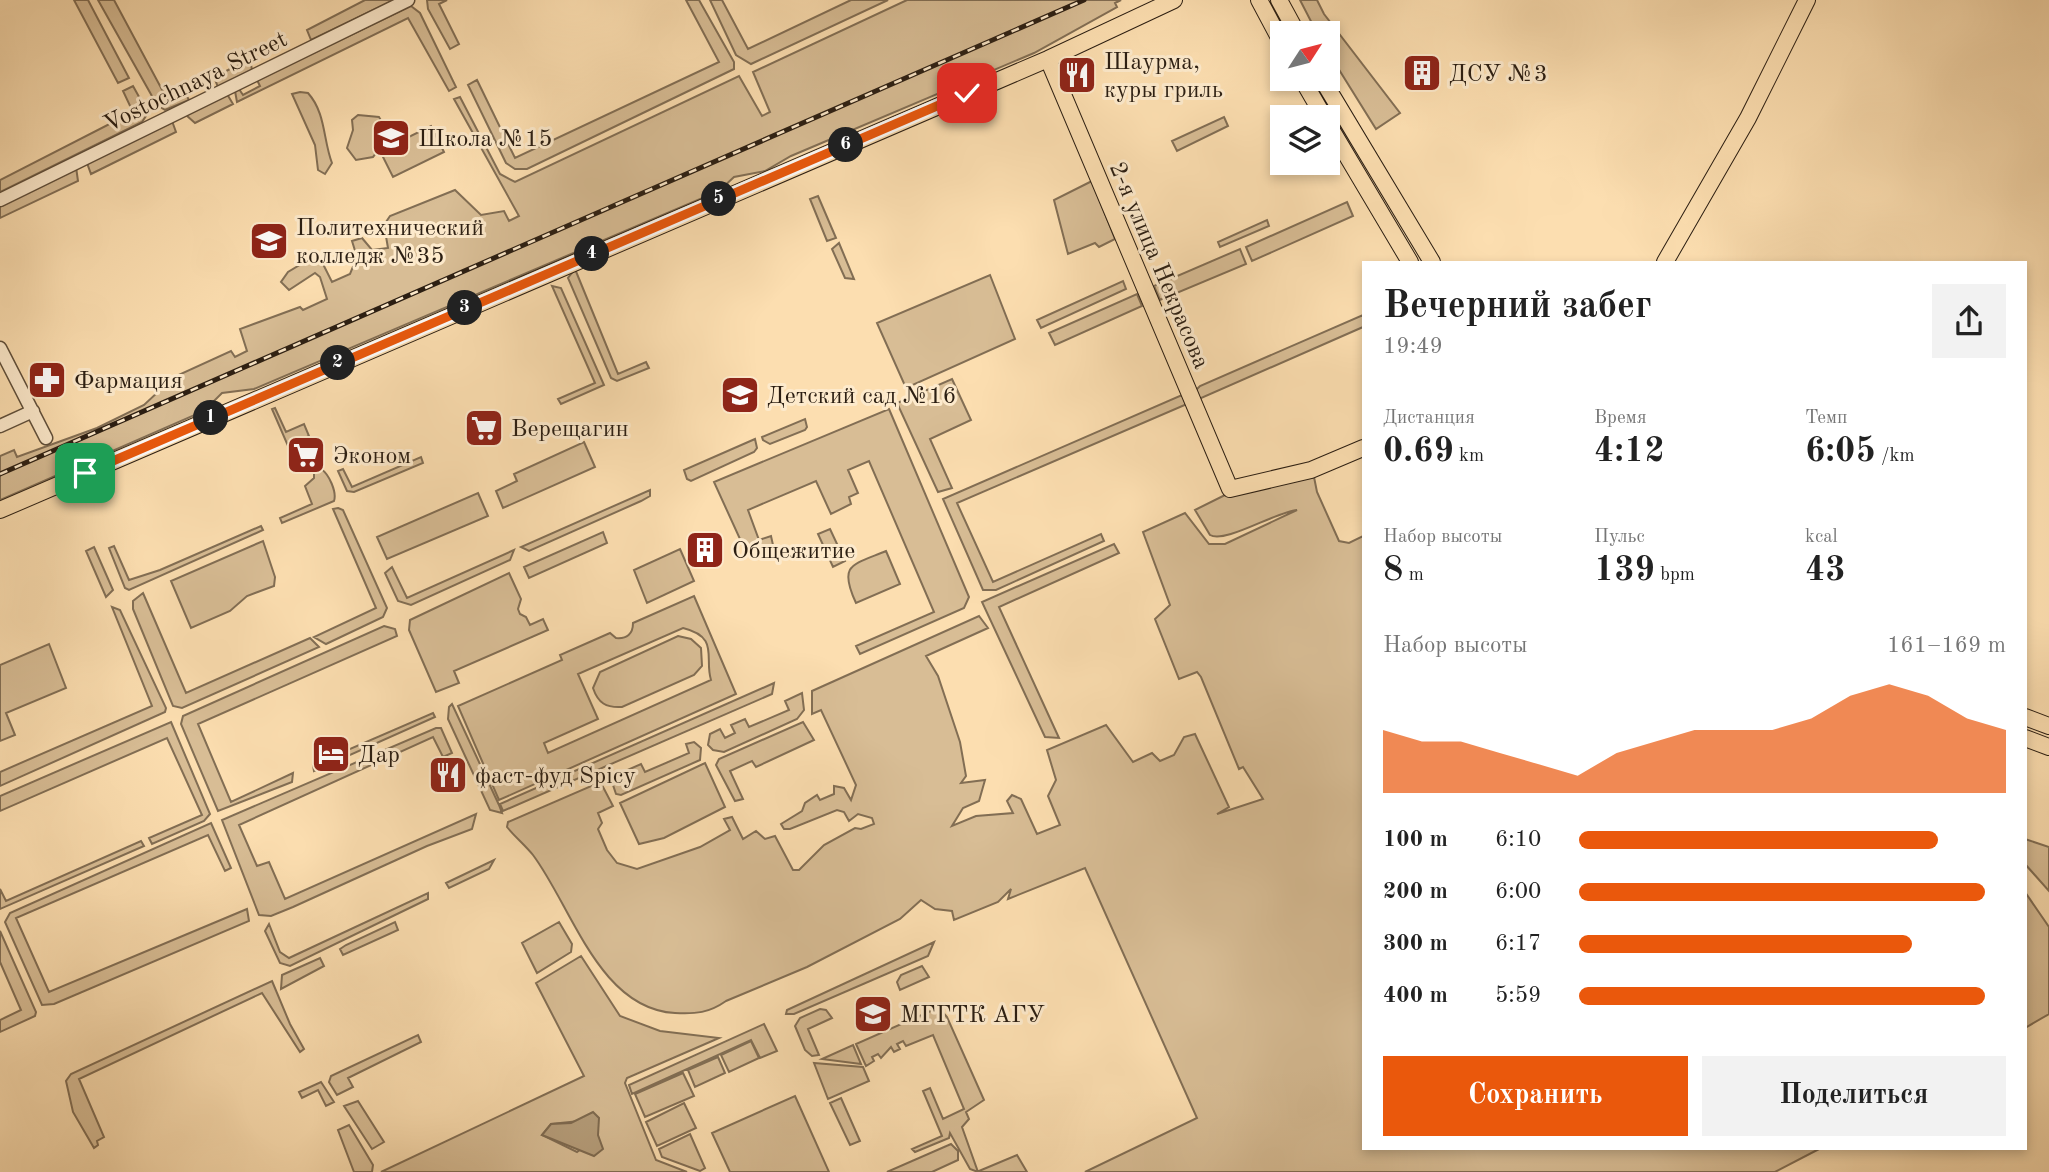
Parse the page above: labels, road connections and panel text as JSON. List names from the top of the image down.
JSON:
{
  "streets": {
    "main road": ["2-я улица Некрасова"],
    "street": ["Vostochnaya Street"]
  },
  "places": {
    "building": ["ДСУ №3", "Общежитие"],
    "restaurant": ["Шаурма, куры гриль", "фаст-фуд Spicy"],
    "school or university": [
      "Школа №15",
      "Политехнический колледж №35",
      "Детский сад №16",
      "МГГТК АГУ"
    ],
    "pharmacy": ["Фармация"],
    "supermarket": ["Верещагин", "Эконом"],
    "hotel": ["Дар"]
  },
  "north": "top right",
  "page": {
    "pins": [
      "6",
      "5",
      "4",
      "3",
      "2",
      "1"
    ],
    "heading": ["Вечерний забег", "19:49"],
    "stats": [
      ["Дистанция", "0.69 km"],
      ["Время", "4:12"],
      ["Темп", "6:05 /km"],
      ["Набор высоты", "8 m"],
      ["Пульс", "139 bpm"],
      ["kcal", "43"]
    ],
    "chart": ["Набор высоты", "161–169 m"],
    "list": [
      {
        "name": "100 m",
        "note": "6:10"
      },
      {
        "name": "200 m",
        "note": "6:00"
      },
      {
        "name": "300 m",
        "note": "6:17"
      },
      {
        "name": "400 m",
        "note": "5:59"
      }
    ],
    "buttons": ["Сохранить", "Поделиться"]
  }
}
